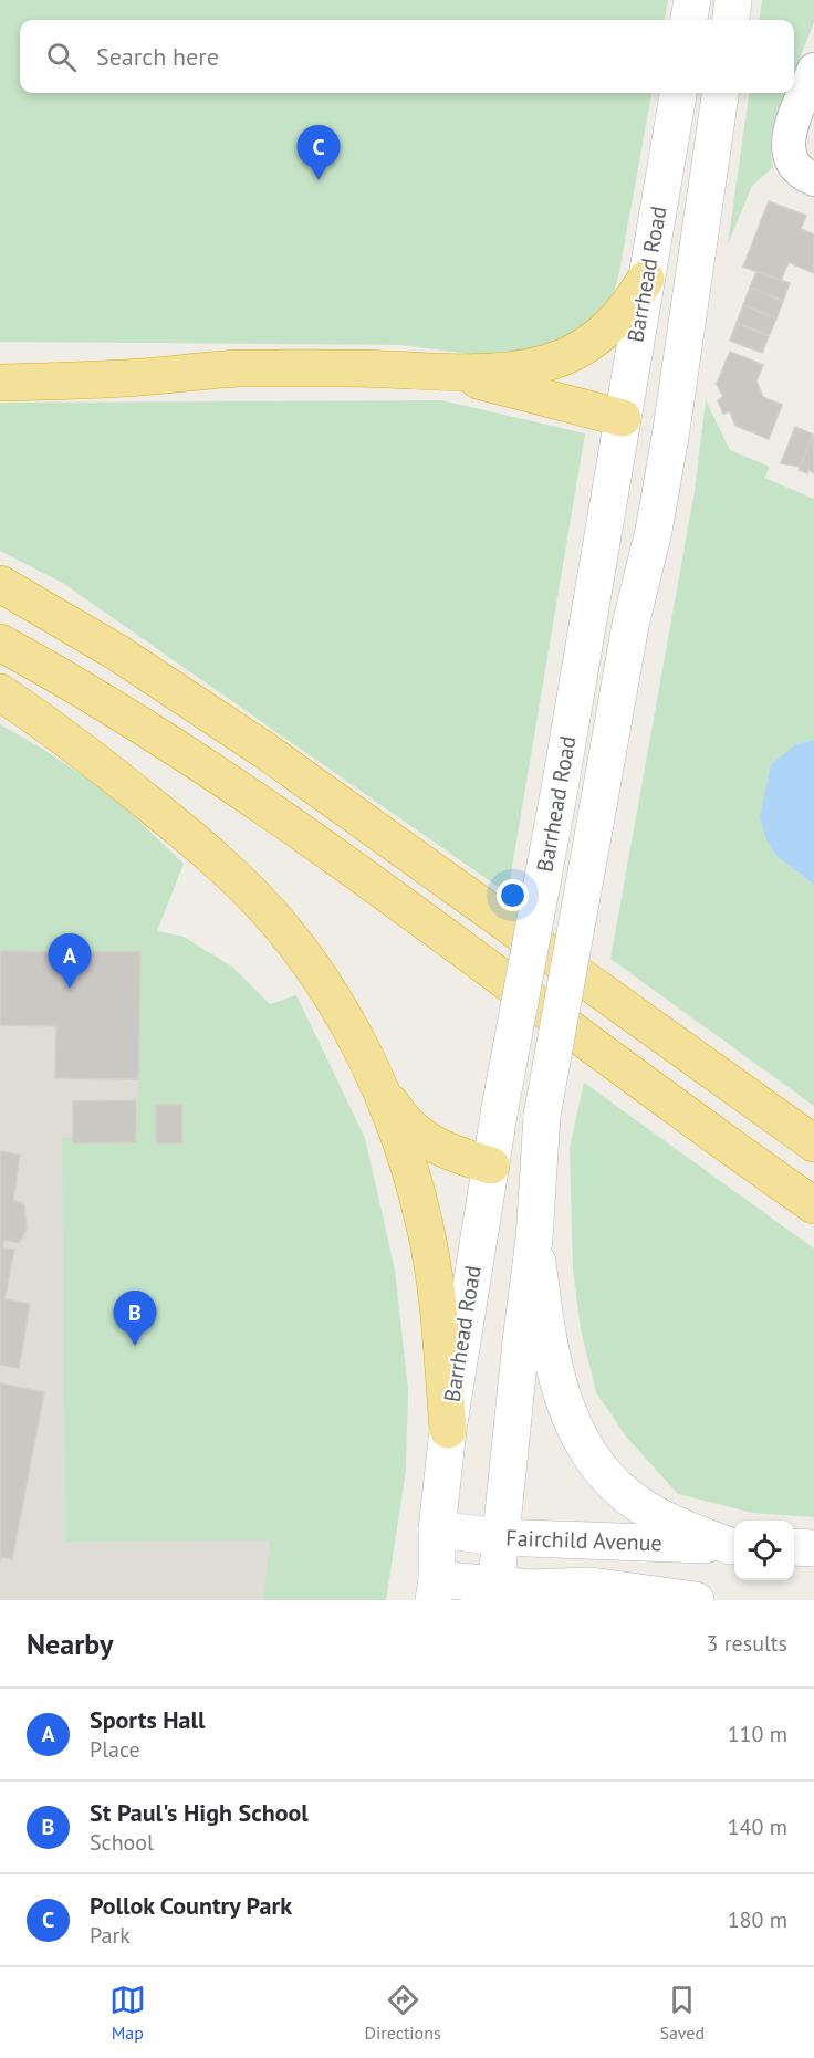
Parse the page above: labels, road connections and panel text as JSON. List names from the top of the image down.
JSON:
{
  "streets": {
    "main road": ["Barrhead Road", "Fairchild Avenue"]
  },
  "crossings": [
    ["Barrhead Road", "Fairchild Avenue"]
  ],
  "page": {
    "search": "Search here",
    "pins": ["C", "A", "B"],
    "heading": ["Nearby", "3 results"],
    "list": [
      {
        "mark": "A",
        "name": "Sports Hall",
        "note": "Place",
        "value": "110 m"
      },
      {
        "mark": "B",
        "name": "St Paul's High School",
        "note": "School",
        "value": "140 m"
      },
      {
        "mark": "C",
        "name": "Pollok Country Park",
        "note": "Park",
        "value": "180 m"
      }
    ],
    "nav": ["Map", "Directions", "Saved"]
  }
}
